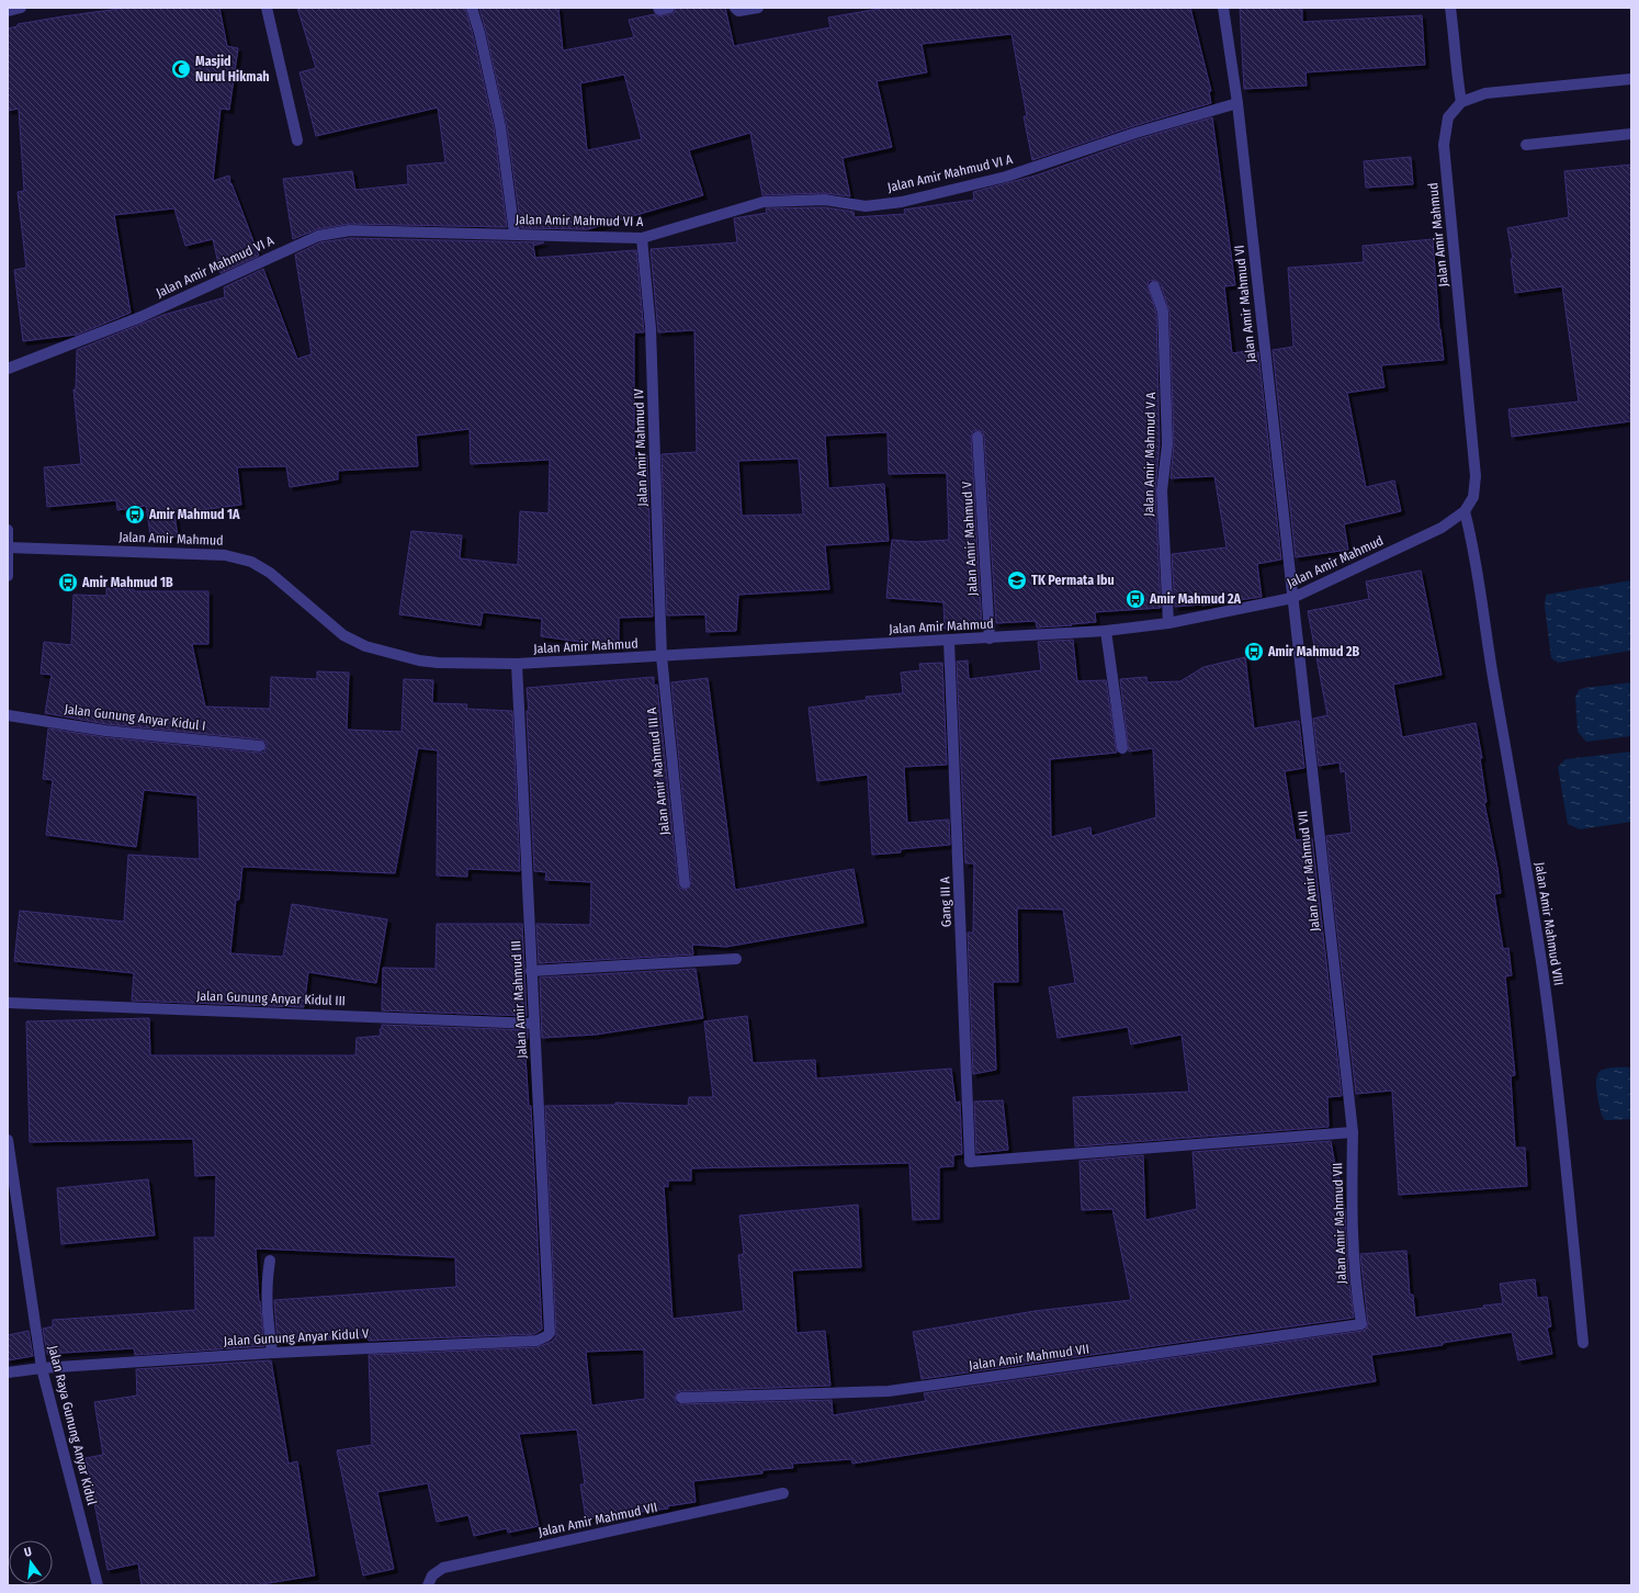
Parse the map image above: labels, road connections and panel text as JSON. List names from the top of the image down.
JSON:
{
  "streets": {
    "street": [
      "Jalan Amir Mahmud VI A",
      "Jalan Amir Mahmud",
      "Jalan Amir Mahmud VI",
      "Jalan Amir Mahmud IV",
      "Jalan Amir Mahmud V A",
      "Jalan Amir Mahmud V",
      "Jalan Gunung Anyar Kidul I",
      "Jalan Amir Mahmud III A",
      "Jalan Amir Mahmud VII",
      "Gang III A",
      "Jalan Amir Mahmud VIII",
      "Jalan Gunung Anyar Kidul III",
      "Jalan Amir Mahmud III",
      "Jalan Gunung Anyar Kidul V",
      "Jalan Raya Gunung Anyar Kidul"
    ]
  },
  "crossings": [
    ["Jalan Amir Mahmud VI A", "Jalan Amir Mahmud VI"],
    ["Jalan Amir Mahmud VI A", "Jalan Amir Mahmud IV"],
    ["Jalan Amir Mahmud", "Jalan Amir Mahmud VI"],
    ["Jalan Amir Mahmud", "Jalan Amir Mahmud IV"],
    ["Jalan Amir Mahmud", "Jalan Amir Mahmud V A"],
    ["Jalan Amir Mahmud", "Jalan Amir Mahmud V"],
    ["Jalan Amir Mahmud", "Jalan Amir Mahmud III A"],
    ["Jalan Amir Mahmud", "Jalan Amir Mahmud VII"],
    ["Jalan Amir Mahmud", "Gang III A"],
    ["Jalan Amir Mahmud", "Jalan Amir Mahmud VIII"],
    ["Jalan Amir Mahmud", "Jalan Amir Mahmud III"],
    ["Jalan Amir Mahmud VI", "Jalan Amir Mahmud VII"],
    ["Jalan Amir Mahmud IV", "Jalan Amir Mahmud III A"],
    ["Jalan Amir Mahmud VII", "Gang III A"],
    ["Jalan Gunung Anyar Kidul III", "Jalan Amir Mahmud III"],
    ["Jalan Amir Mahmud III", "Jalan Gunung Anyar Kidul V"],
    ["Jalan Gunung Anyar Kidul V", "Jalan Raya Gunung Anyar Kidul"]
  ],
  "places": {
    "mosque": ["Masjid Nurul Hikmah"],
    "bus stop": [
      "Amir Mahmud 1A",
      "Amir Mahmud 1B",
      "Amir Mahmud 2A",
      "Amir Mahmud 2B"
    ],
    "school or university": ["TK Permata Ibu"]
  },
  "north": "top"
}
